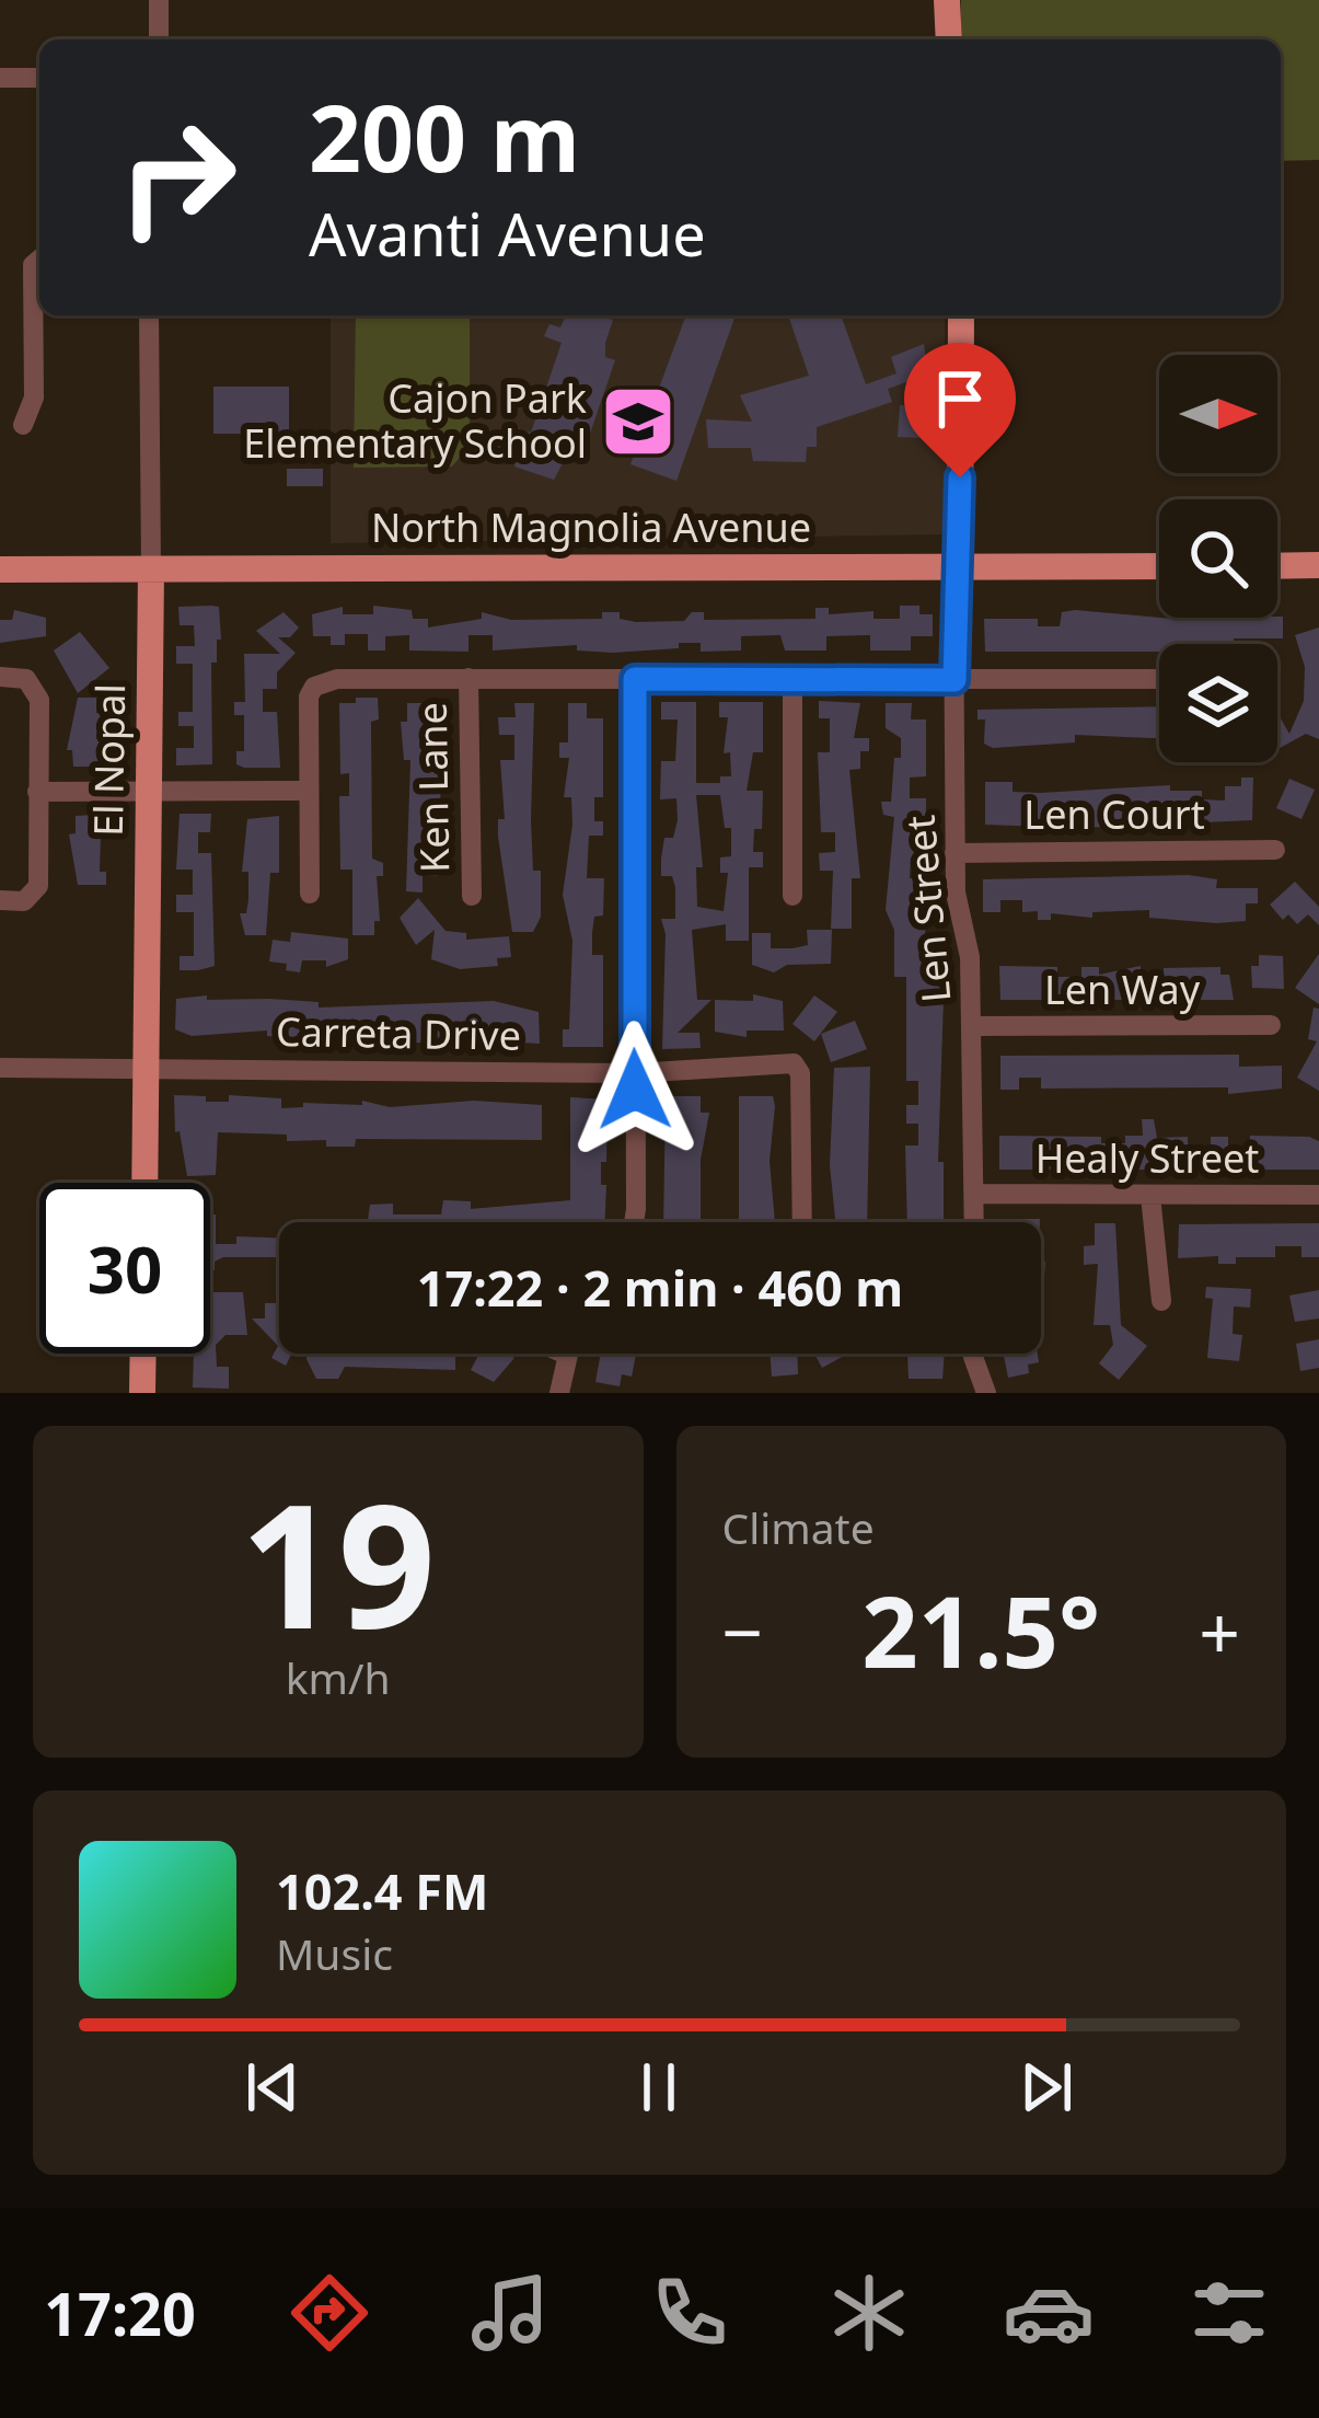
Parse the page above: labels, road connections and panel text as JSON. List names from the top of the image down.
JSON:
{
  "streets": {
    "main road": ["North Magnolia Avenue", "El Nopal"],
    "street": [
      "Ken Lane",
      "Len Court",
      "Len Street",
      "Len Way",
      "Carreta Drive",
      "Healy Street"
    ]
  },
  "crossings": [
    ["North Magnolia Avenue", "El Nopal"],
    ["North Magnolia Avenue", "Len Street"],
    ["El Nopal", "Carreta Drive"],
    ["Len Court", "Len Street"],
    ["Len Street", "Len Way"],
    ["Len Street", "Healy Street"]
  ],
  "places": {
    "school or university": ["Cajon Park Elementary School"]
  },
  "north": "right",
  "page": {
    "turn": ["200 m", "Avanti Avenue"],
    "limit": "30",
    "trip": "17:22 · 2 min · 460 m",
    "tile": [
      ["19", "km/h"],
      "Climate"
    ],
    "heat": ["−", "21.5°", "+"],
    "song": ["102.4 FM", "Music"],
    "tabs": "17:20"
  }
}
